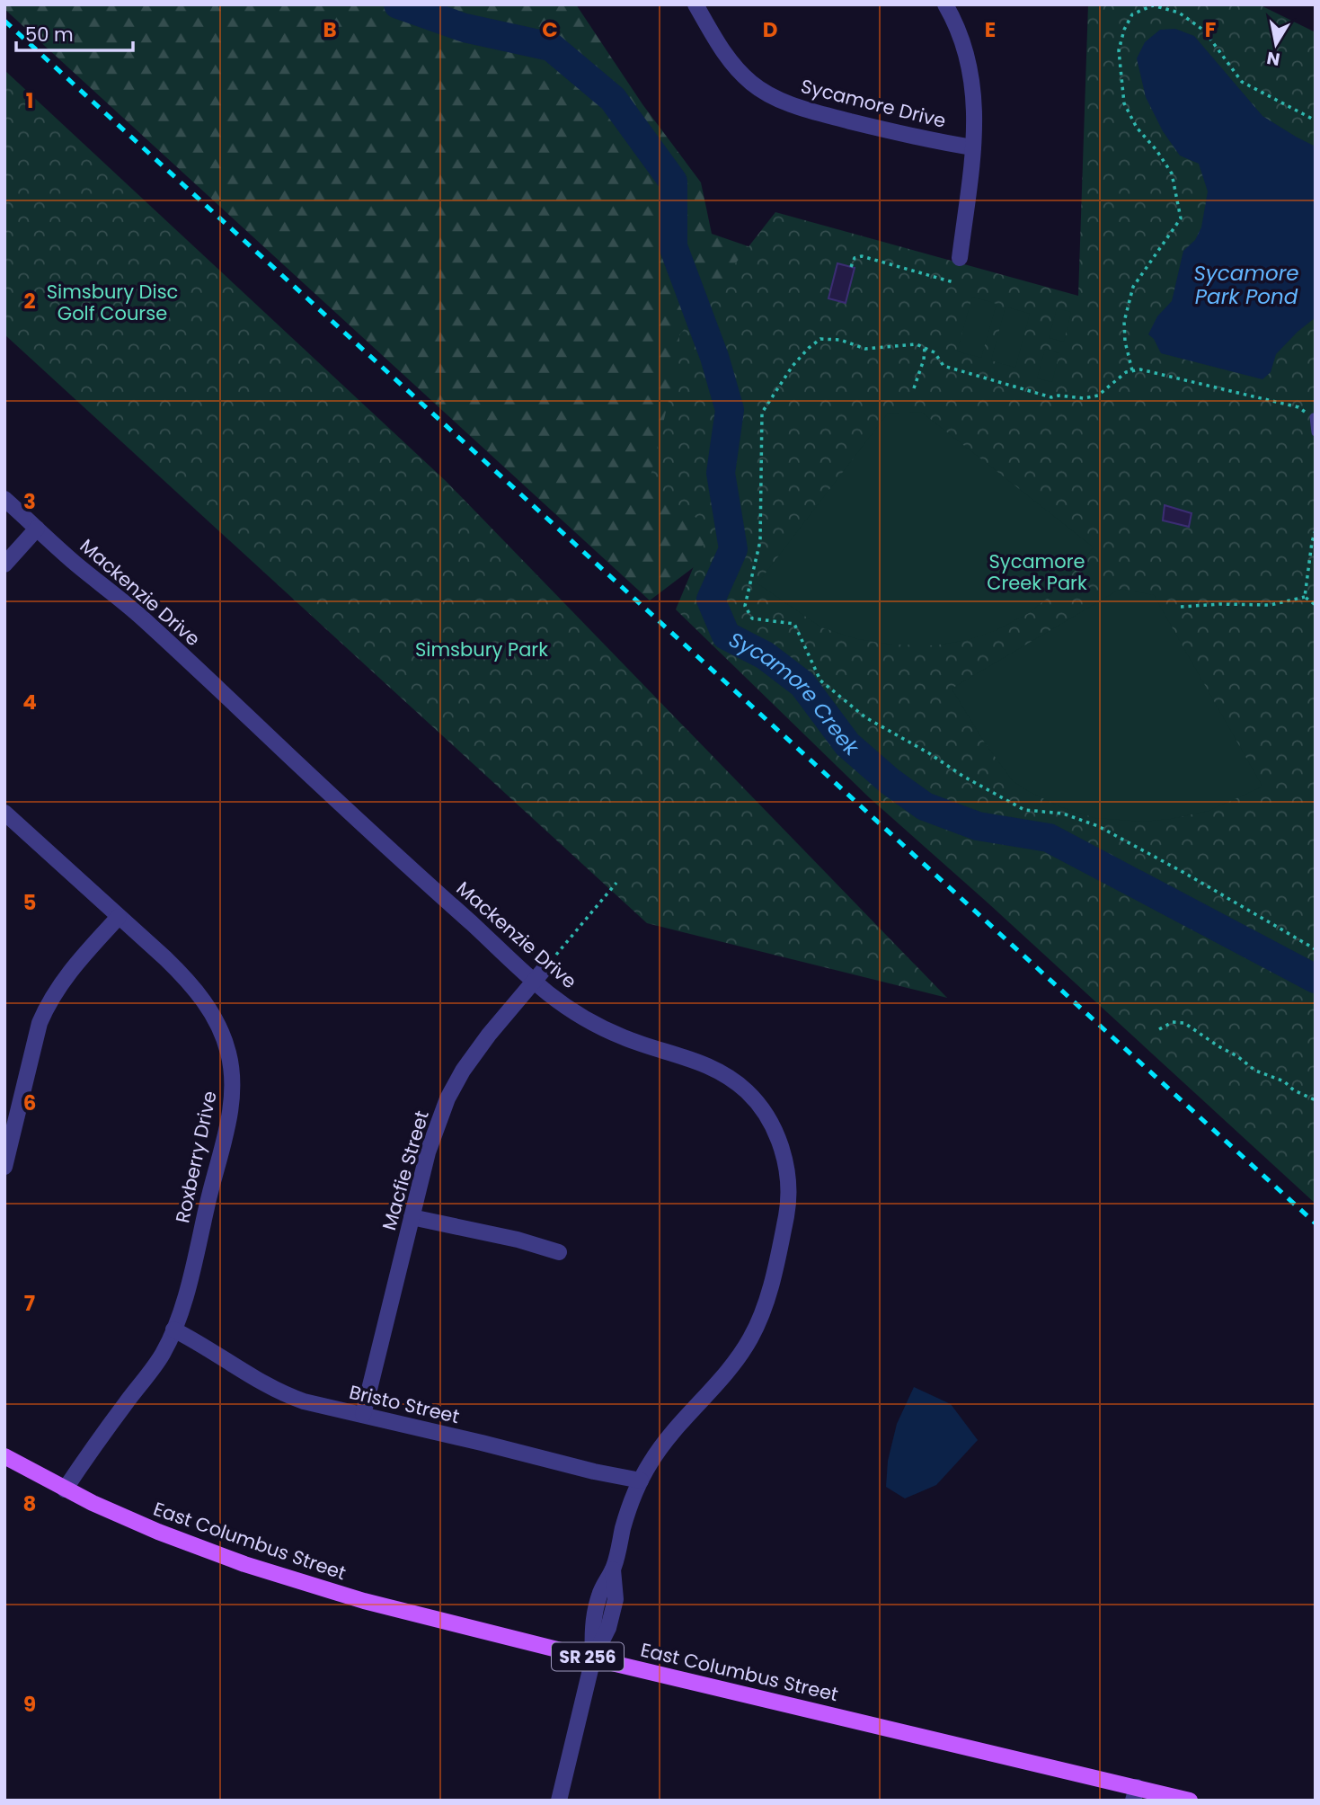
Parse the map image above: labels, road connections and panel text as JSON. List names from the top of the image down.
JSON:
{
  "streets": {
    "main road": ["East Columbus Street", "SR 256"],
    "street": [
      "Sycamore Drive",
      "Mackenzie Drive",
      "Roxberry Drive",
      "Macfie Street",
      "Bristo Street"
    ]
  },
  "crossings": [
    ["Mackenzie Drive", "Macfie Street"],
    ["Mackenzie Drive", "Bristo Street"],
    ["Mackenzie Drive", "East Columbus Street"],
    ["Roxberry Drive", "Bristo Street"],
    ["Roxberry Drive", "East Columbus Street"],
    ["Macfie Street", "Bristo Street"]
  ],
  "water": ["Sycamore Park Pond", "Sycamore Creek"],
  "parks": ["Simsbury Disc Golf Course", "Sycamore Creek Park", "Simsbury Park"],
  "scale_bar": "50 m",
  "north": "bottom",
  "grid": {
    "columns": [
      "B",
      "C",
      "D",
      "E",
      "F"
    ],
    "rows": [
      "1",
      "2",
      "3",
      "4",
      "5",
      "6",
      "7",
      "8",
      "9"
    ]
  }
}
